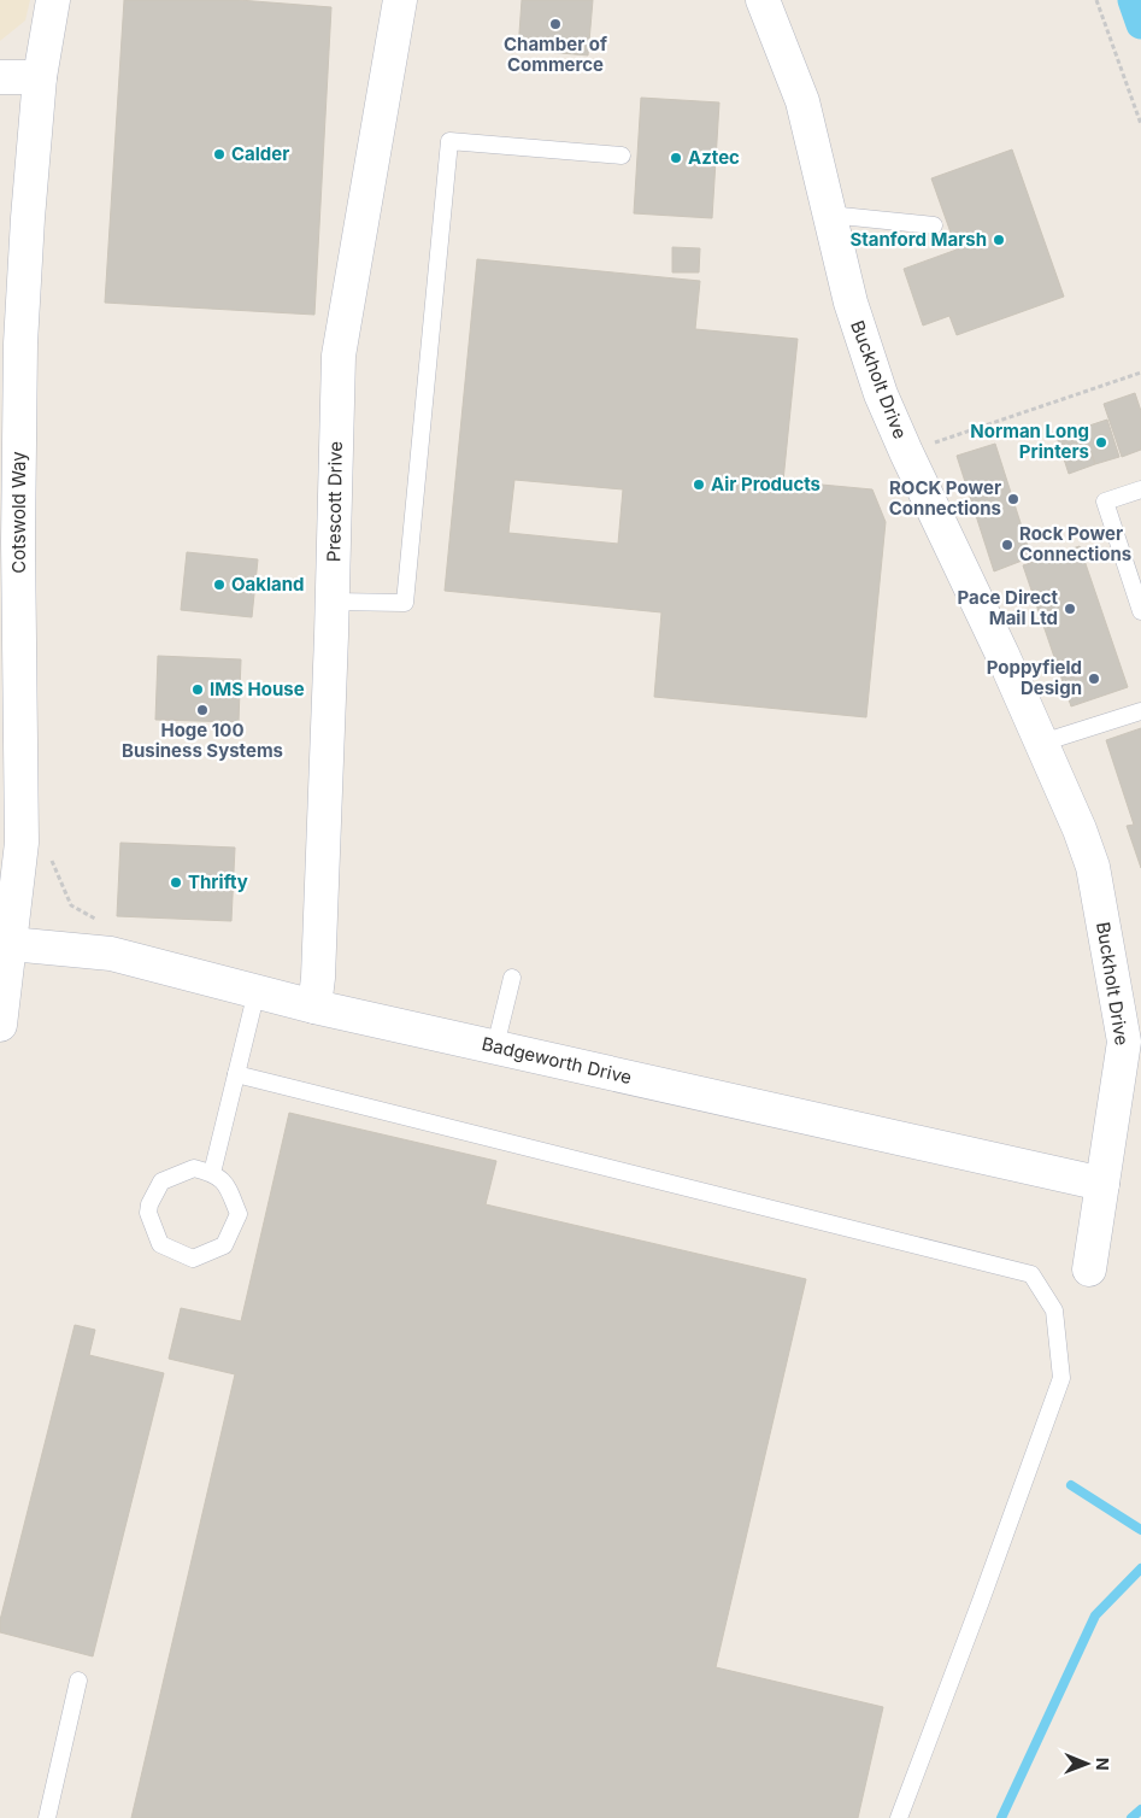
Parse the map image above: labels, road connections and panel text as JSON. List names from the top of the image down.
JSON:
{
  "streets": {
    "street": [
      "Buckholt Drive",
      "Prescott Drive",
      "Cotswold Way",
      "Badgeworth Drive"
    ]
  },
  "crossings": [
    ["Buckholt Drive", "Badgeworth Drive"],
    ["Prescott Drive", "Badgeworth Drive"],
    ["Cotswold Way", "Badgeworth Drive"]
  ],
  "places": [
    "Chamber of Commerce",
    "Calder",
    "Aztec",
    "Stanford Marsh",
    "Norman Long Printers",
    "Air Products",
    "ROCK Power Connections",
    "Rock Power Connections",
    "Oakland",
    "Pace Direct Mail Ltd",
    "Poppyfield Design",
    "IMS House",
    "Hoge 100 Business Systems",
    "Thrifty"
  ],
  "north": "right"
}
